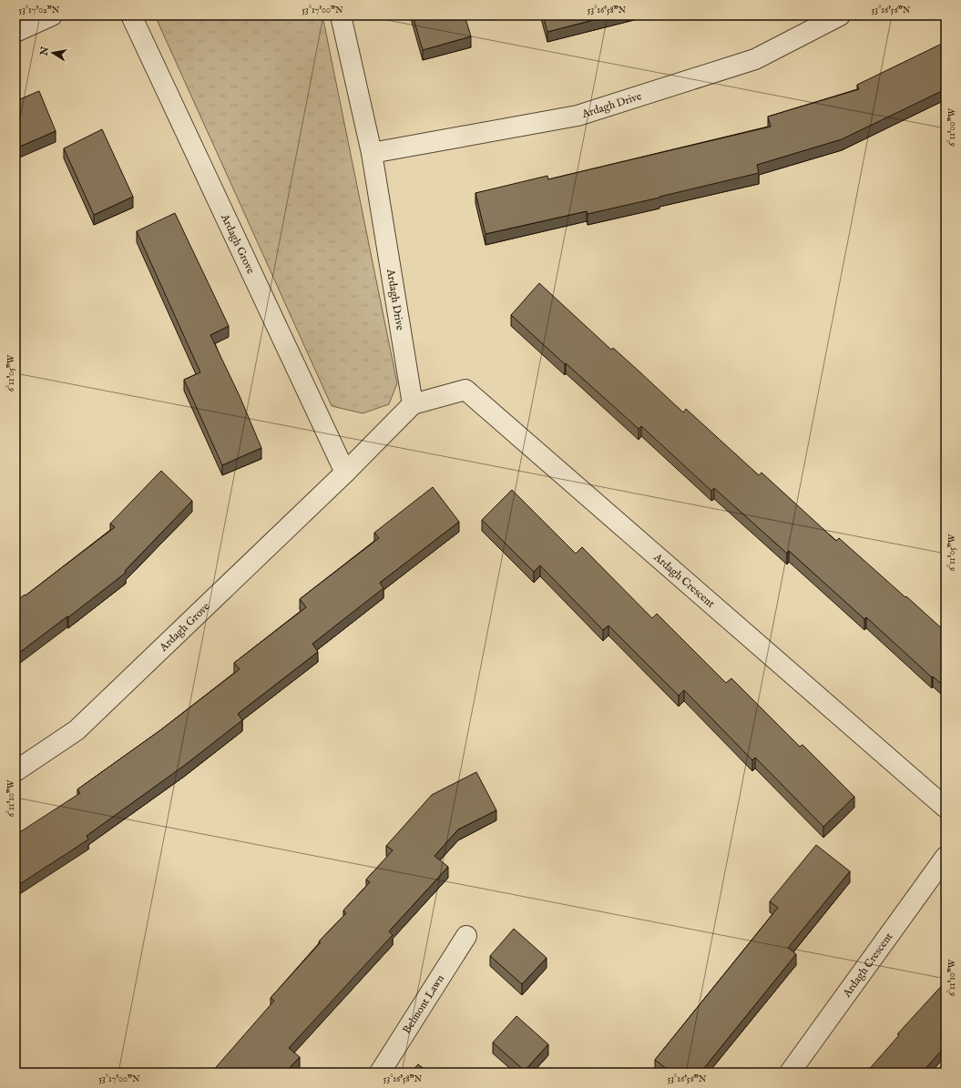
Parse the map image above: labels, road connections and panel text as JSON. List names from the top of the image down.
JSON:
{
  "streets": {
    "street": [
      "Ardagh Drive",
      "Ardagh Grove",
      "Ardagh Crescent",
      "Belmont Lawn"
    ]
  },
  "crossings": [
    ["Ardagh Drive", "Ardagh Grove"],
    ["Ardagh Drive", "Ardagh Crescent"],
    ["Ardagh Grove", "Ardagh Crescent"]
  ],
  "north": "left",
  "coordinates": [
    "53°17'02\"N",
    "53°17'00\"N",
    "53°16'58\"N",
    "53°16'56\"N",
    "6°11'00\"W",
    "6°11'05\"W",
    "6°11'10\"W"
  ]
}
